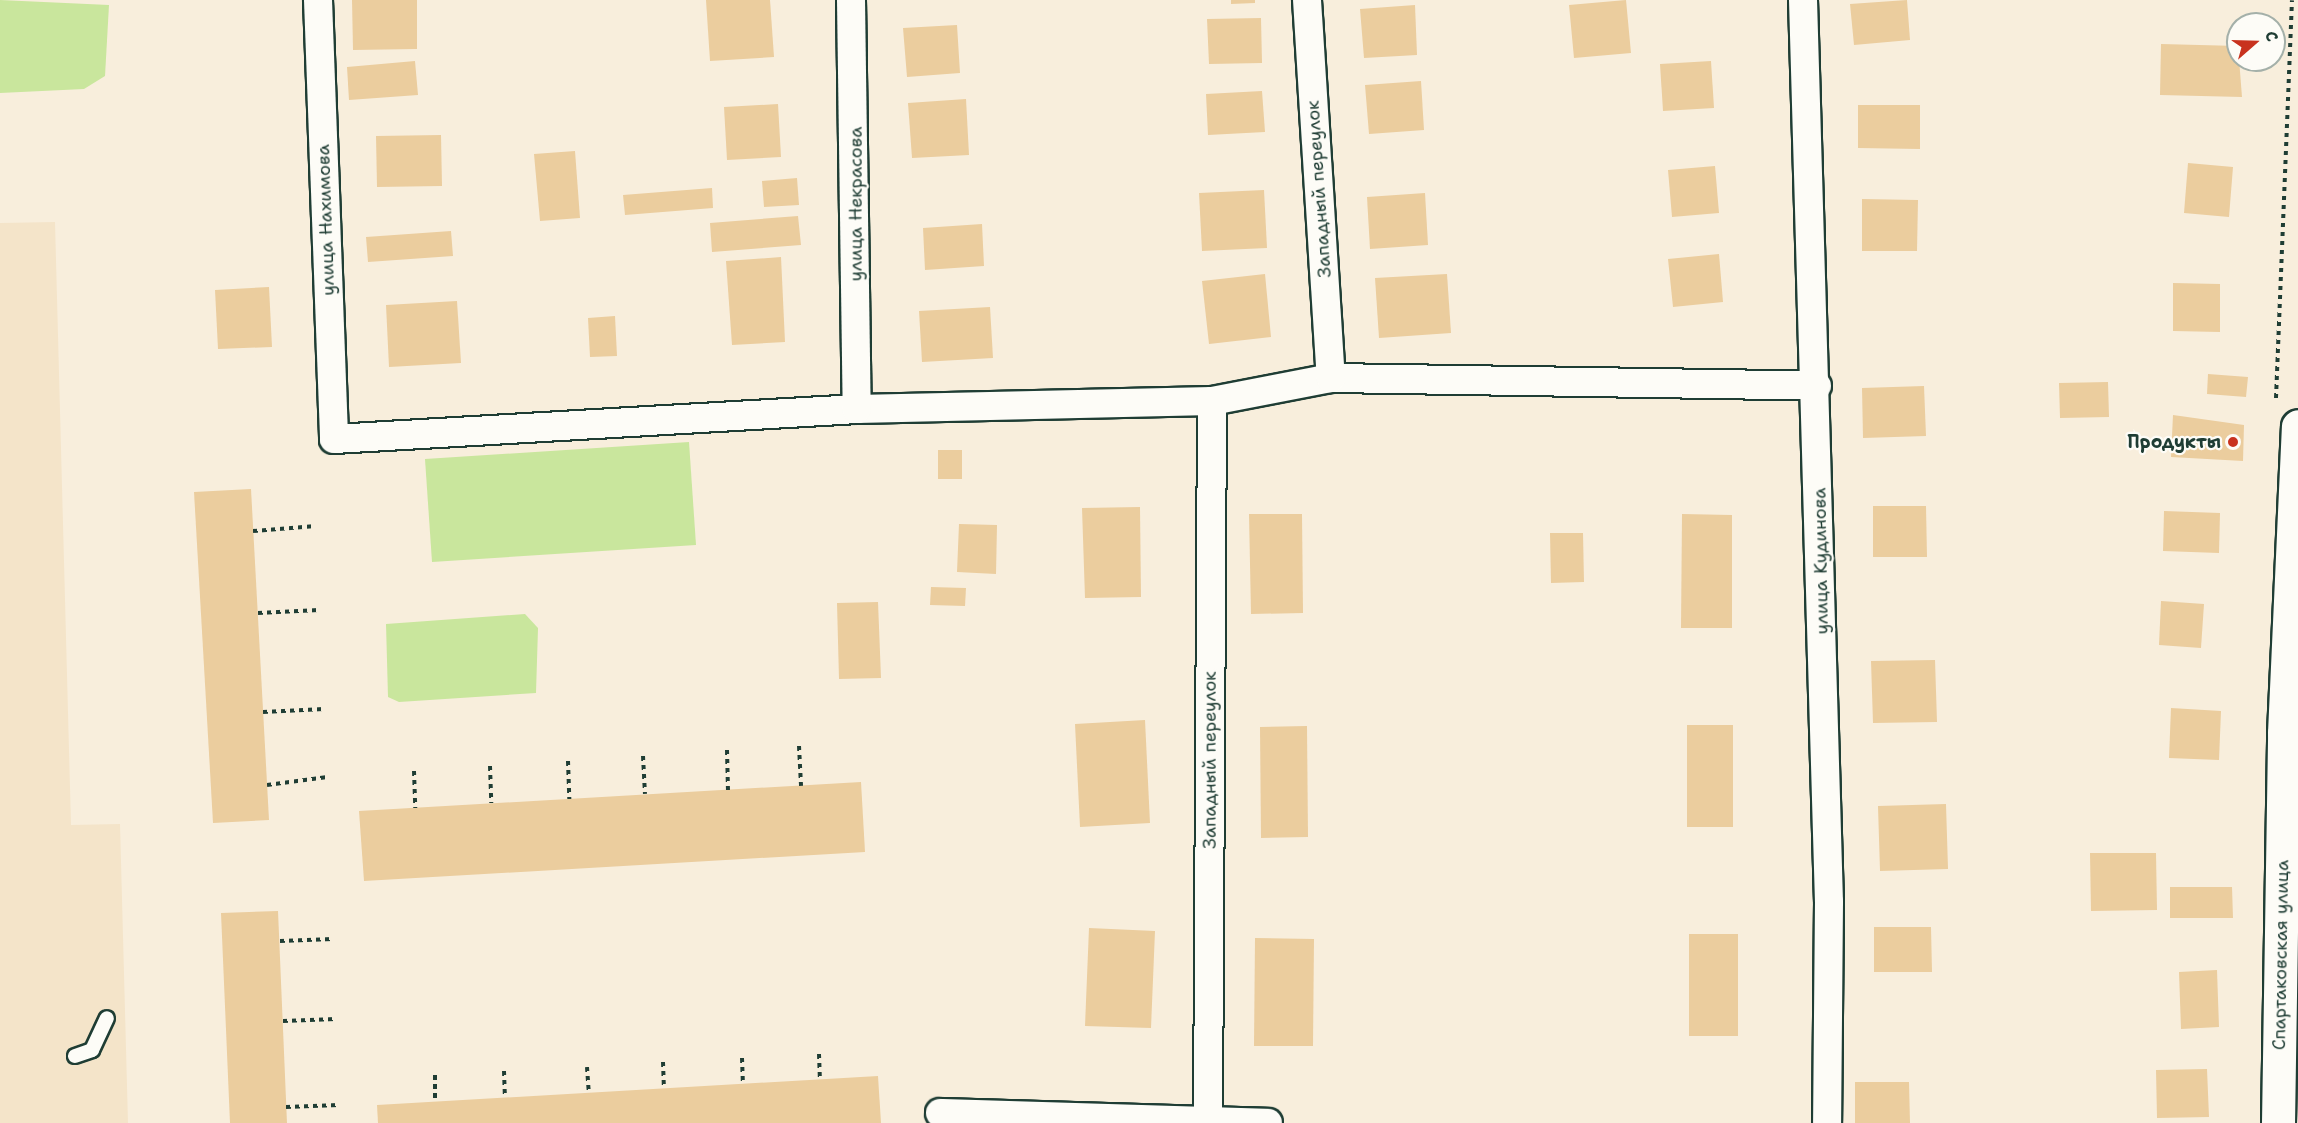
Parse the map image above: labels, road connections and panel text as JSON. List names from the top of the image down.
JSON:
{
  "streets": {
    "main road": ["Спартаковская улица"],
    "street": [
      "Западный переулок",
      "улица Некрасова",
      "улица Нахимова",
      "улица Кудинова"
    ]
  },
  "crossings": [
    ["улица Некрасова", "улица Нахимова"]
  ],
  "places": ["Продукты"],
  "north": "right"
}
